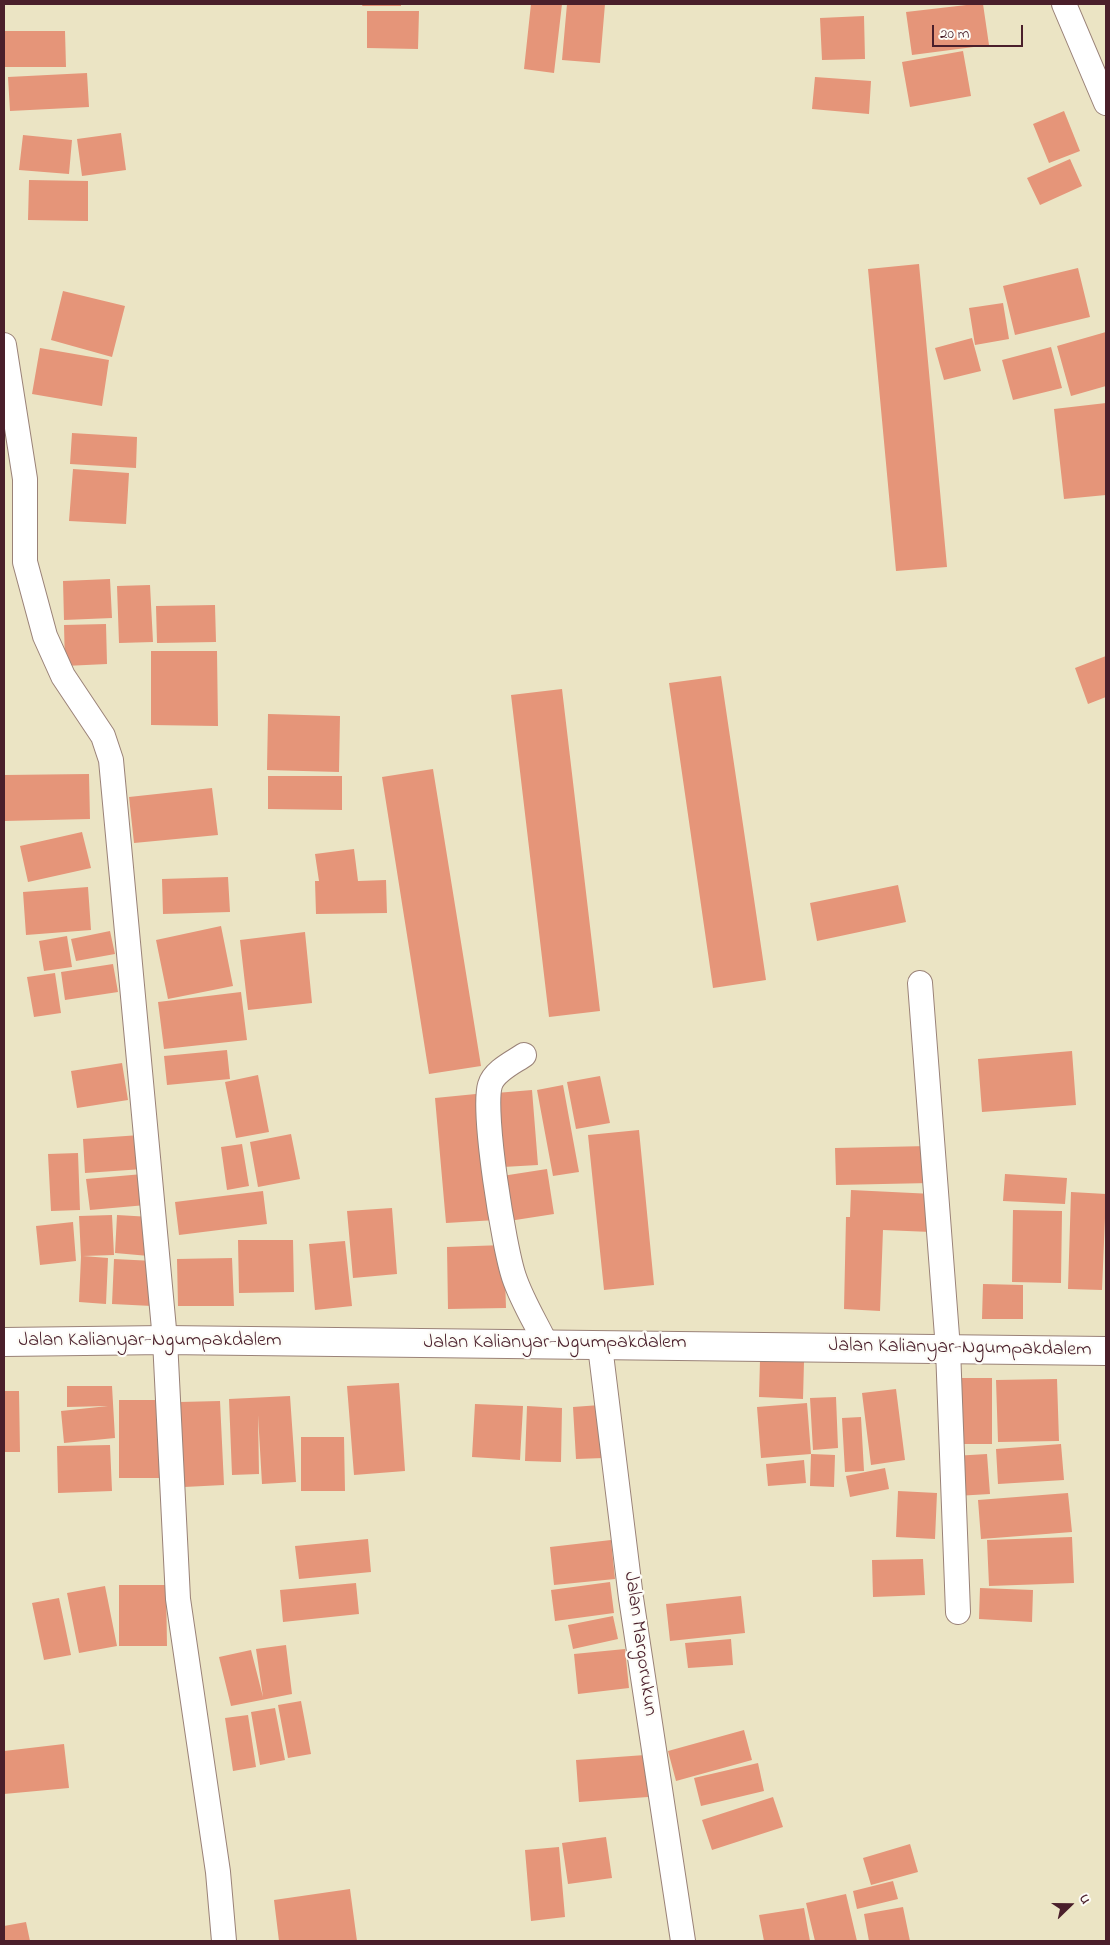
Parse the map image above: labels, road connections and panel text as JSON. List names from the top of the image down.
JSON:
{
  "streets": {
    "street": ["Jalan Kalianyar-Ngumpakdalem", "Jalan Margorukun"]
  },
  "crossings": [
    ["Jalan Kalianyar-Ngumpakdalem", "Jalan Margorukun"]
  ],
  "scale_bar": "20 m",
  "north": "right"
}
